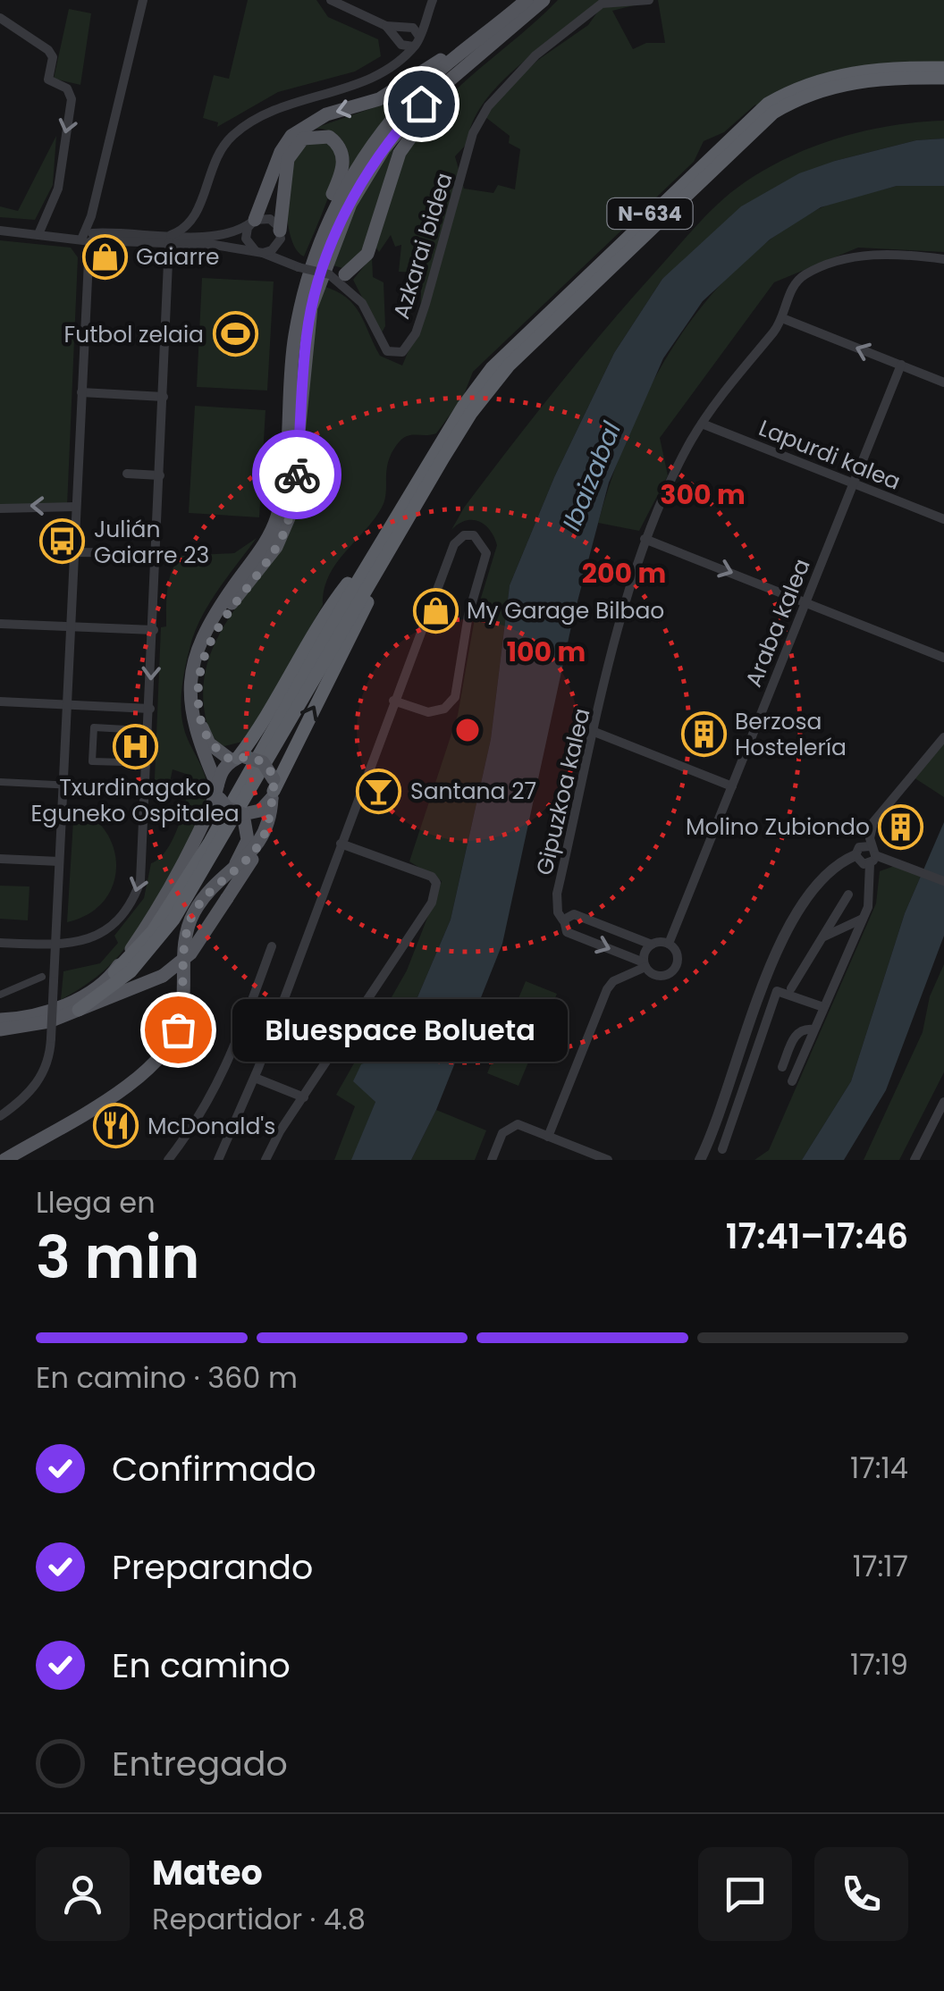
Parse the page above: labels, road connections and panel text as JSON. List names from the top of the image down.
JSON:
{
  "streets": {
    "highway": ["N-634"],
    "street": [
      "Azkarai bidea",
      "Lapurdi kalea",
      "Araba kalea",
      "Gipuzkoa kalea"
    ]
  },
  "crossings": [
    ["Lapurdi kalea", "Araba kalea"],
    ["Lapurdi kalea", "Gipuzkoa kalea"]
  ],
  "water": ["Ibaizabal"],
  "places": {
    "shop": ["Gaiarre", "My Garage Bilbao"],
    "sports": ["Futbol zelaia"],
    "bus stop": ["Julián Gaiarre 23"],
    "building": ["Berzosa Hostelería", "Molino Zubiondo"],
    "hospital": ["Txurdinagako Eguneko Ospitalea"],
    "bar": ["Santana 27"],
    "other": ["Bluespace Bolueta"],
    "restaurant": ["McDonald's"]
  },
  "page": {
    "bubble": "Bluespace Bolueta",
    "heading": ["3 min", "Llega en", "17:41–17:46"],
    "panel": ["Mateo", "Repartidor · 4.8"],
    "bar": "En camino · 360 m",
    "list": [
      ["Confirmado", "17:14"],
      ["Preparando", "17:17"],
      ["En camino", "17:19"],
      "Entregado"
    ]
  },
  "rings": ["300 m", "200 m", "100 m"]
}
